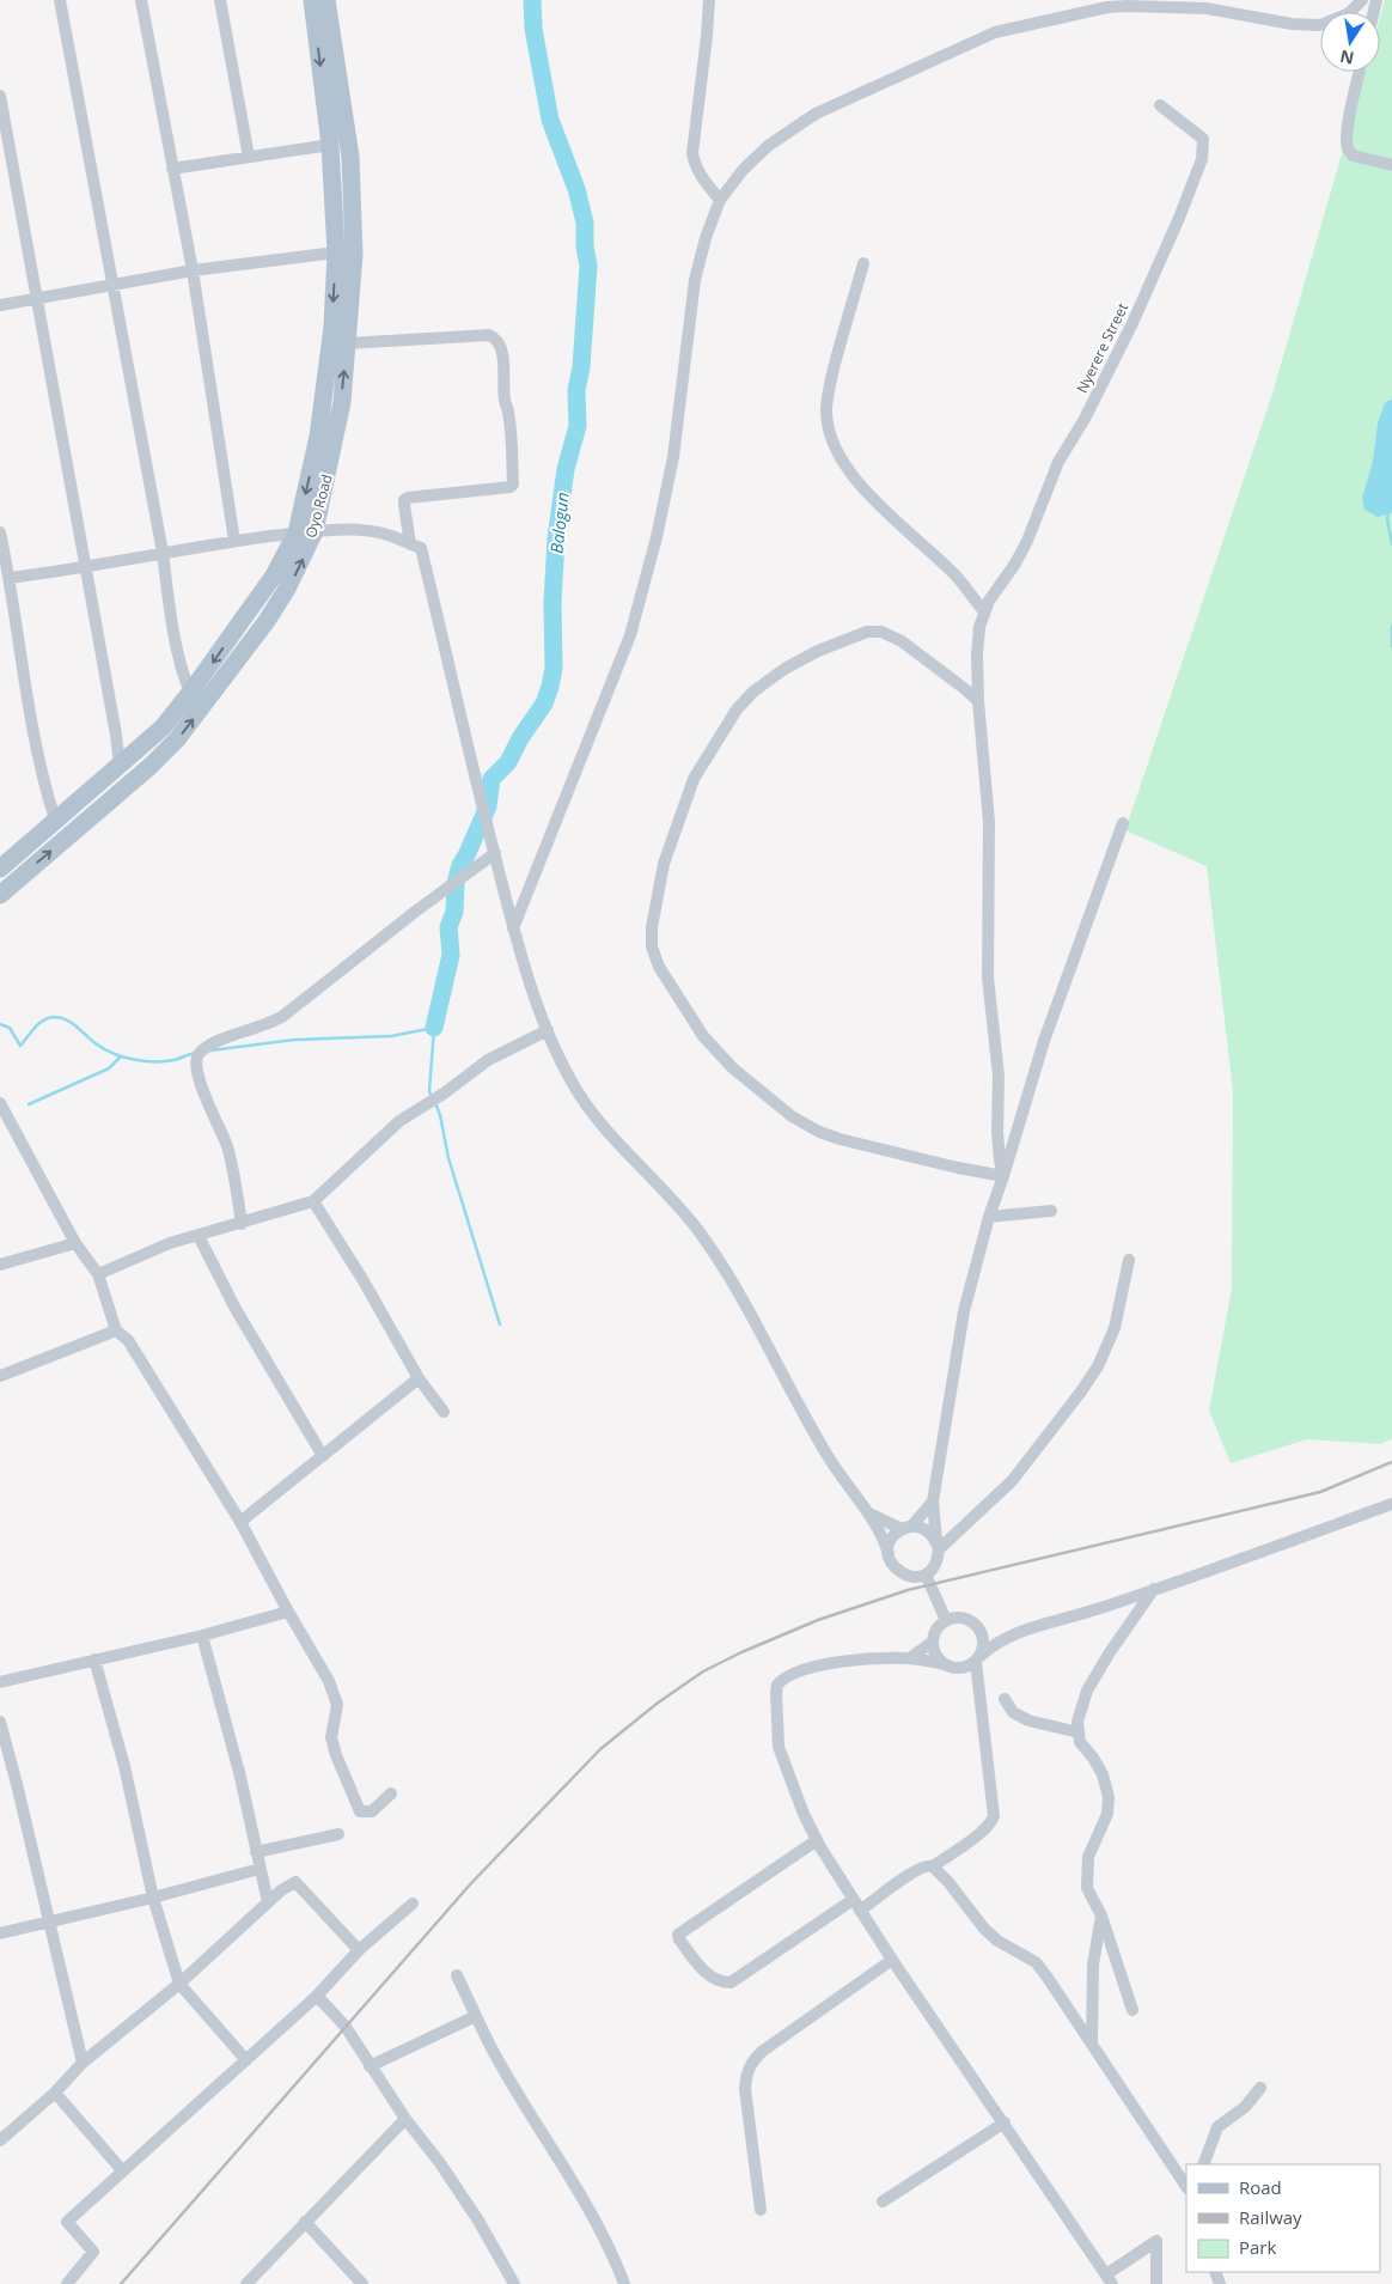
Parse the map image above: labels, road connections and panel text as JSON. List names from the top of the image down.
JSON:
{
  "streets": {
    "main road": ["Oyo Road"],
    "street": ["Nyerere Street"]
  },
  "water": ["Balogun"],
  "legend": ["Road", "Railway", "Park"],
  "north": "bottom"
}
